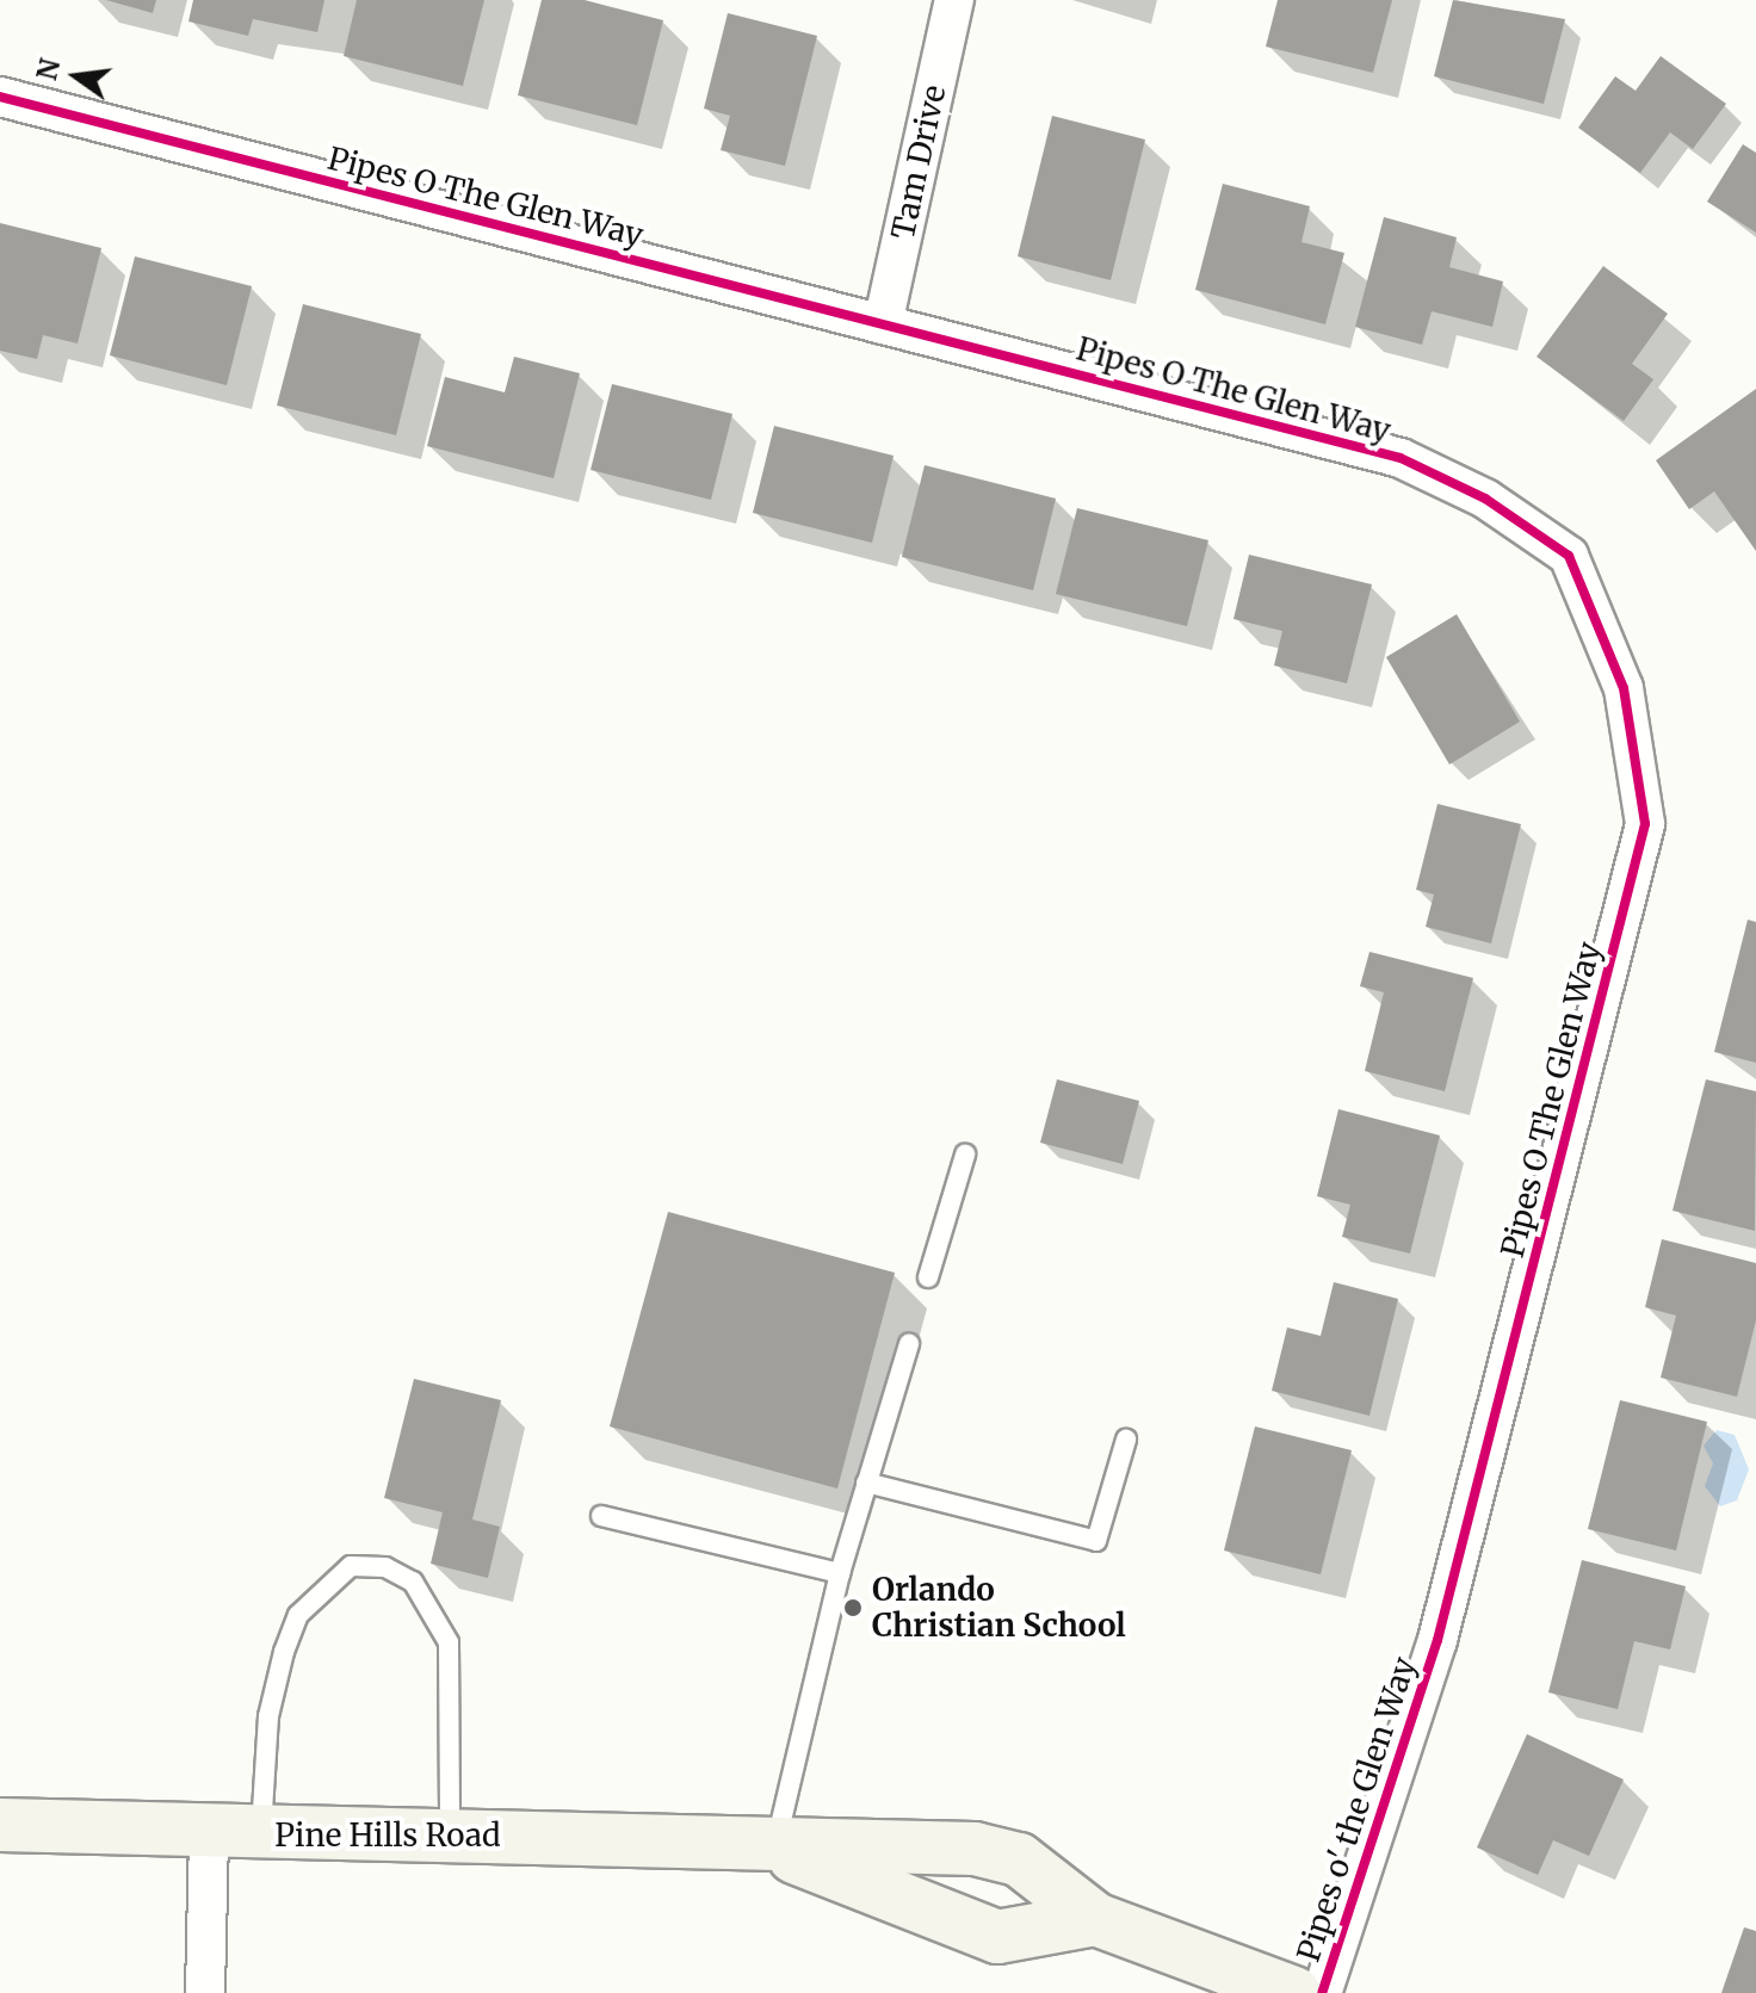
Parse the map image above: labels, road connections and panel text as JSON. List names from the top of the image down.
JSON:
{
  "streets": {
    "main road": ["Pine Hills Road"],
    "street": ["Tam Drive", "Pipes O The Glen Way", "Pipes o' the Glen Way"]
  },
  "crossings": [
    ["Tam Drive", "Pipes O The Glen Way"],
    ["Pipes O The Glen Way", "Pipes o' the Glen Way"]
  ],
  "places": ["Orlando Christian School"],
  "north": "left"
}
